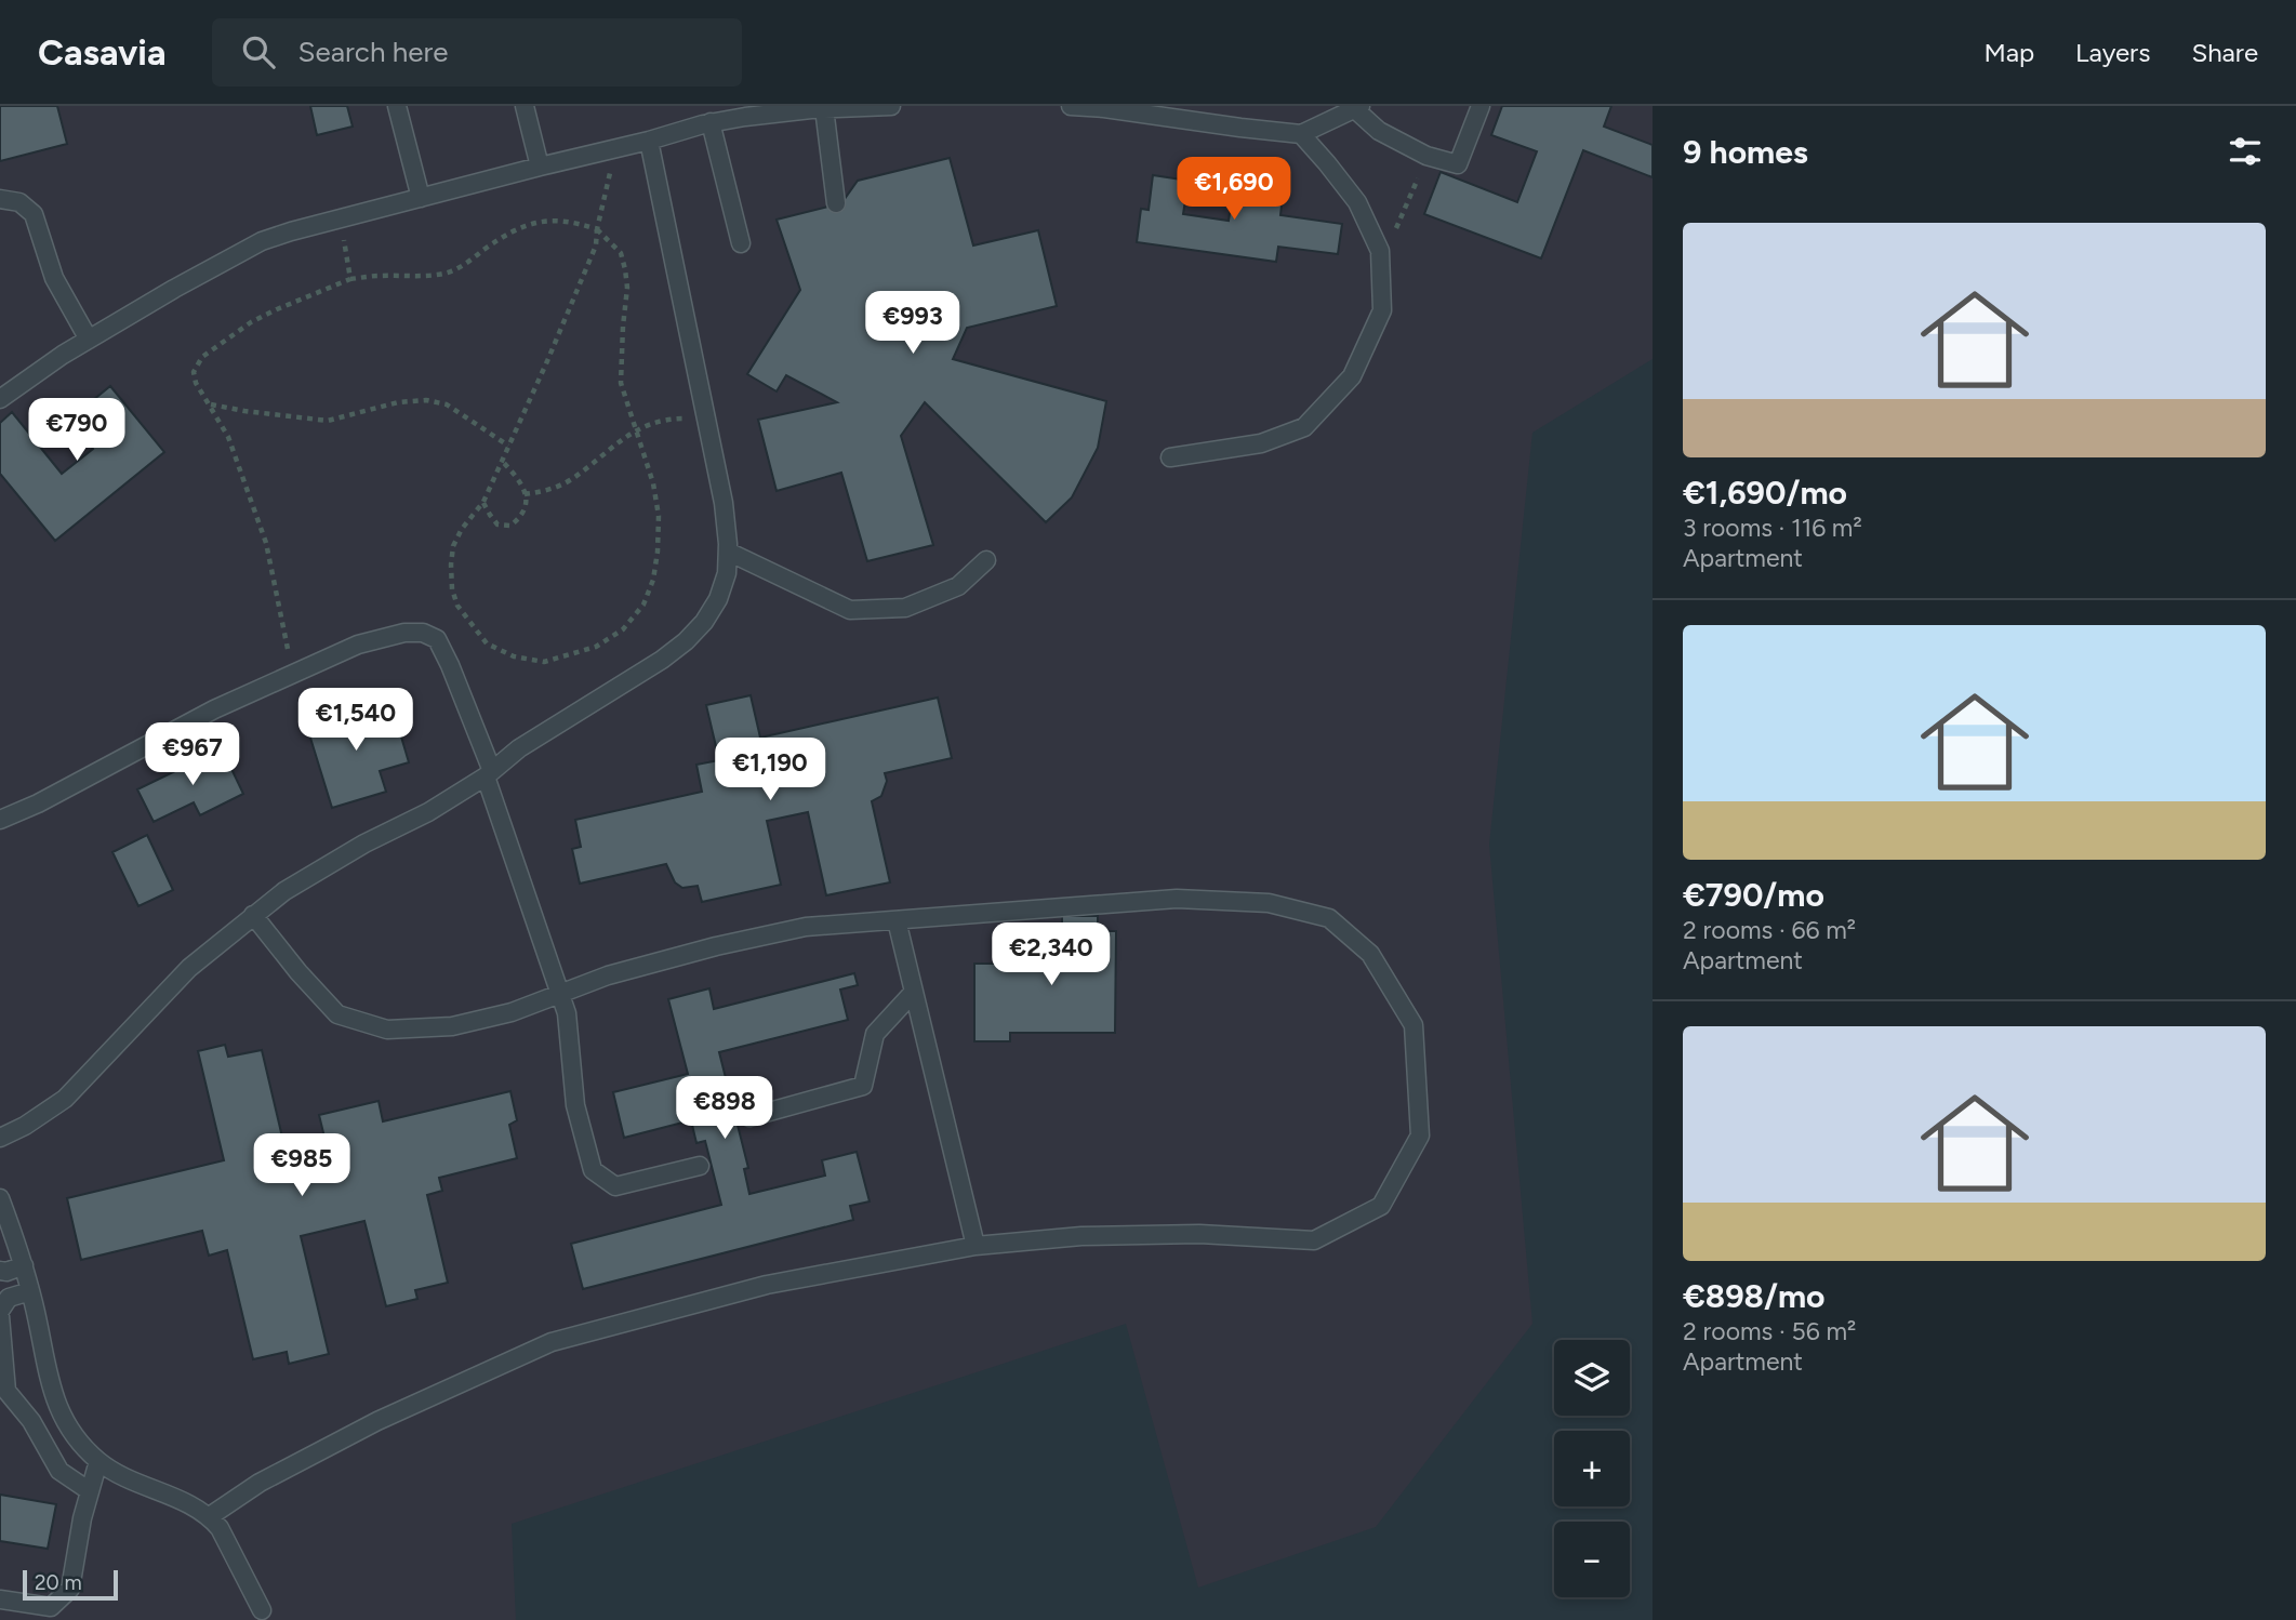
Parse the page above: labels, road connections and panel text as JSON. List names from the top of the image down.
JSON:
{
  "scale_bar": "20 m",
  "page": {
    "header": "Casavia",
    "search": "Search here",
    "nav": ["Map", "Layers", "Share"],
    "heading": "9 homes",
    "price": [
      "€1,690",
      "€993",
      "€790",
      "€1,540",
      "€967",
      "€1,190",
      "€2,340",
      "€898",
      "€985"
    ],
    "list": [
      {
        "name": "€1,690/mo",
        "note": "3 rooms · 116 m² · Apartment"
      },
      {
        "name": "€790/mo",
        "note": "2 rooms · 66 m² · Apartment"
      },
      {
        "name": "€898/mo",
        "note": "2 rooms · 56 m² · Apartment"
      }
    ],
    "map_buttons": ["+", "−"],
    "scale": "20 m"
  }
}
